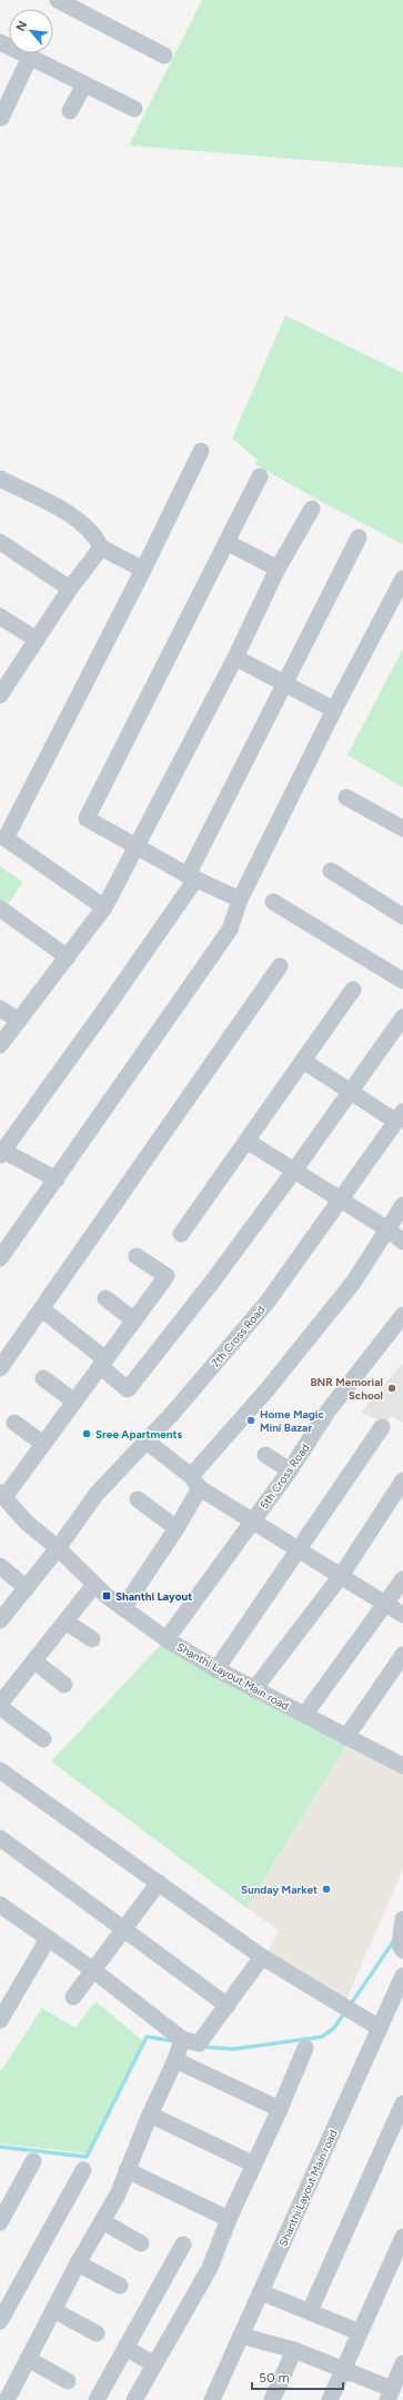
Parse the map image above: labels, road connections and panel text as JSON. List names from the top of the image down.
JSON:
{
  "streets": {
    "street": ["7th Cross Road", "5th Cross Road", "Shanthi Layout Main road"]
  },
  "crossings": [
    ["7th Cross Road", "Shanthi Layout Main road"],
    ["5th Cross Road", "Shanthi Layout Main road"]
  ],
  "places": {
    "other": [
      "BNR Memorial School",
      "Home Magic Mini Bazar",
      "Sree Apartments",
      "Sunday Market"
    ],
    "transit": ["Shanthi Layout"]
  },
  "scale_bar": "50 m",
  "north": "top left"
}
